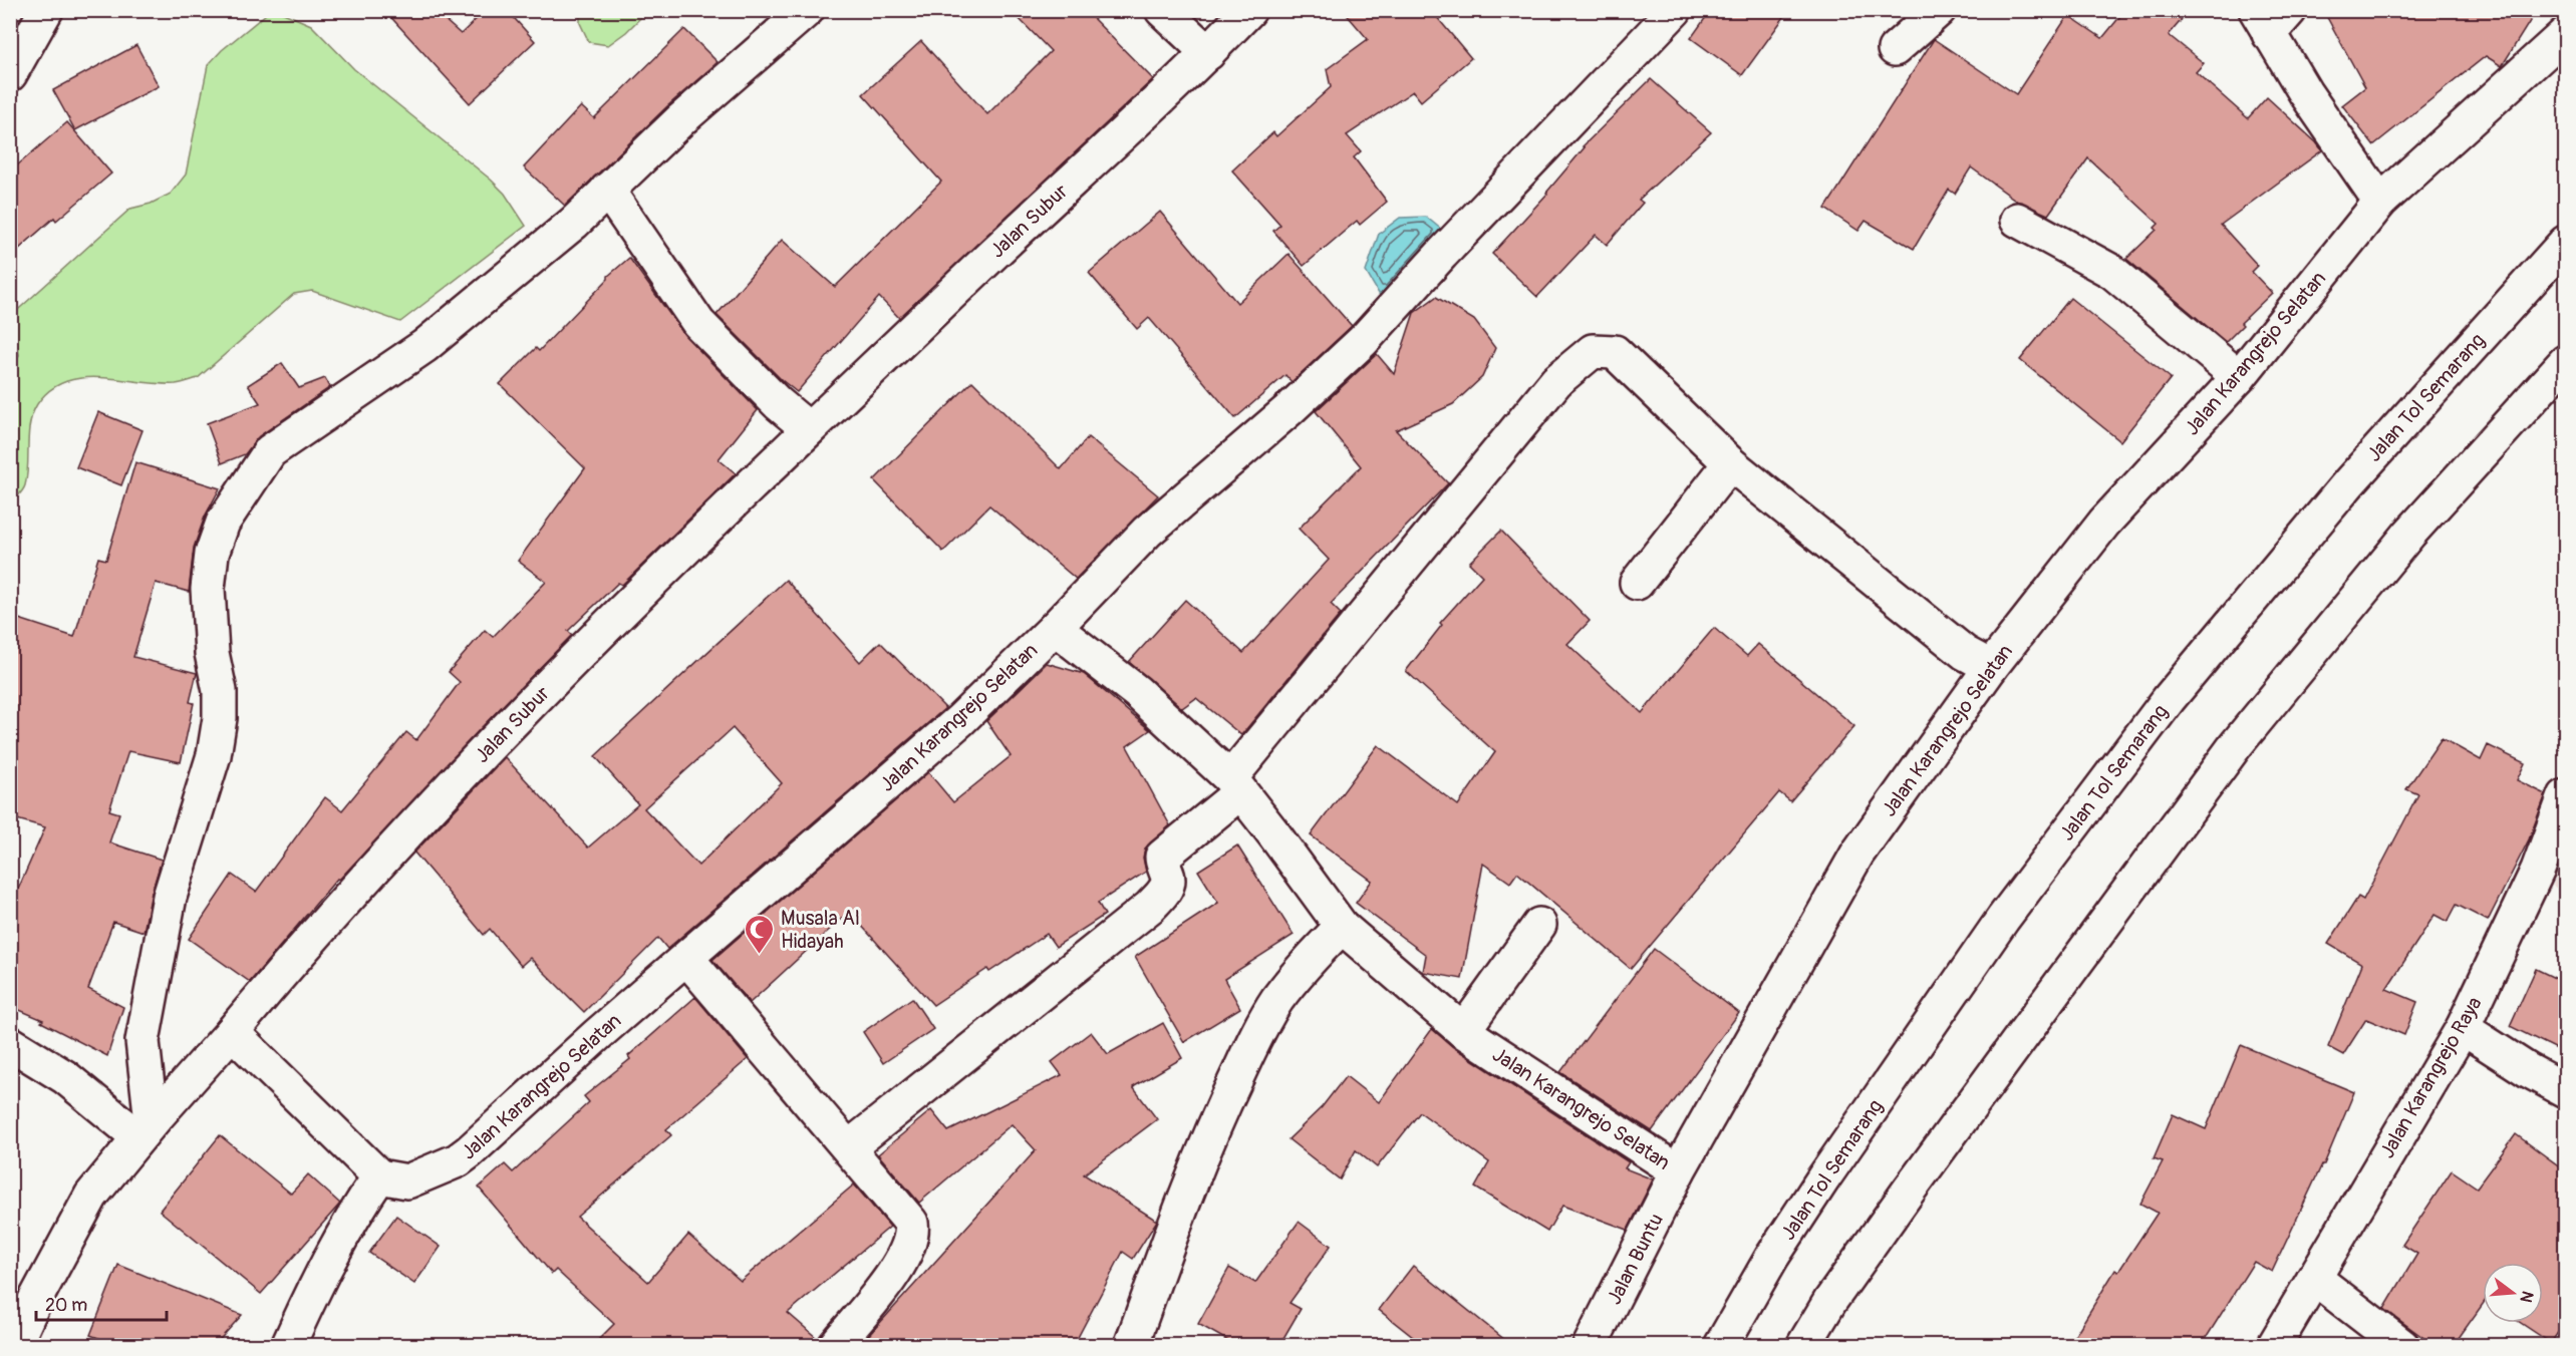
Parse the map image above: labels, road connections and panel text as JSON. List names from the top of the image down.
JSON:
{
  "streets": {
    "main road": [
      "Jalan Subur",
      "Jalan Karangrejo Selatan",
      "Jalan Tol Semarang",
      "Jalan Karangrejo Raya",
      "Jalan Buntu"
    ]
  },
  "crossings": [
    ["Jalan Karangrejo Selatan", "Jalan Buntu"]
  ],
  "places": {
    "mosque": ["Musala Al Hidayah"]
  },
  "scale_bar": "20 m",
  "north": "right"
}
